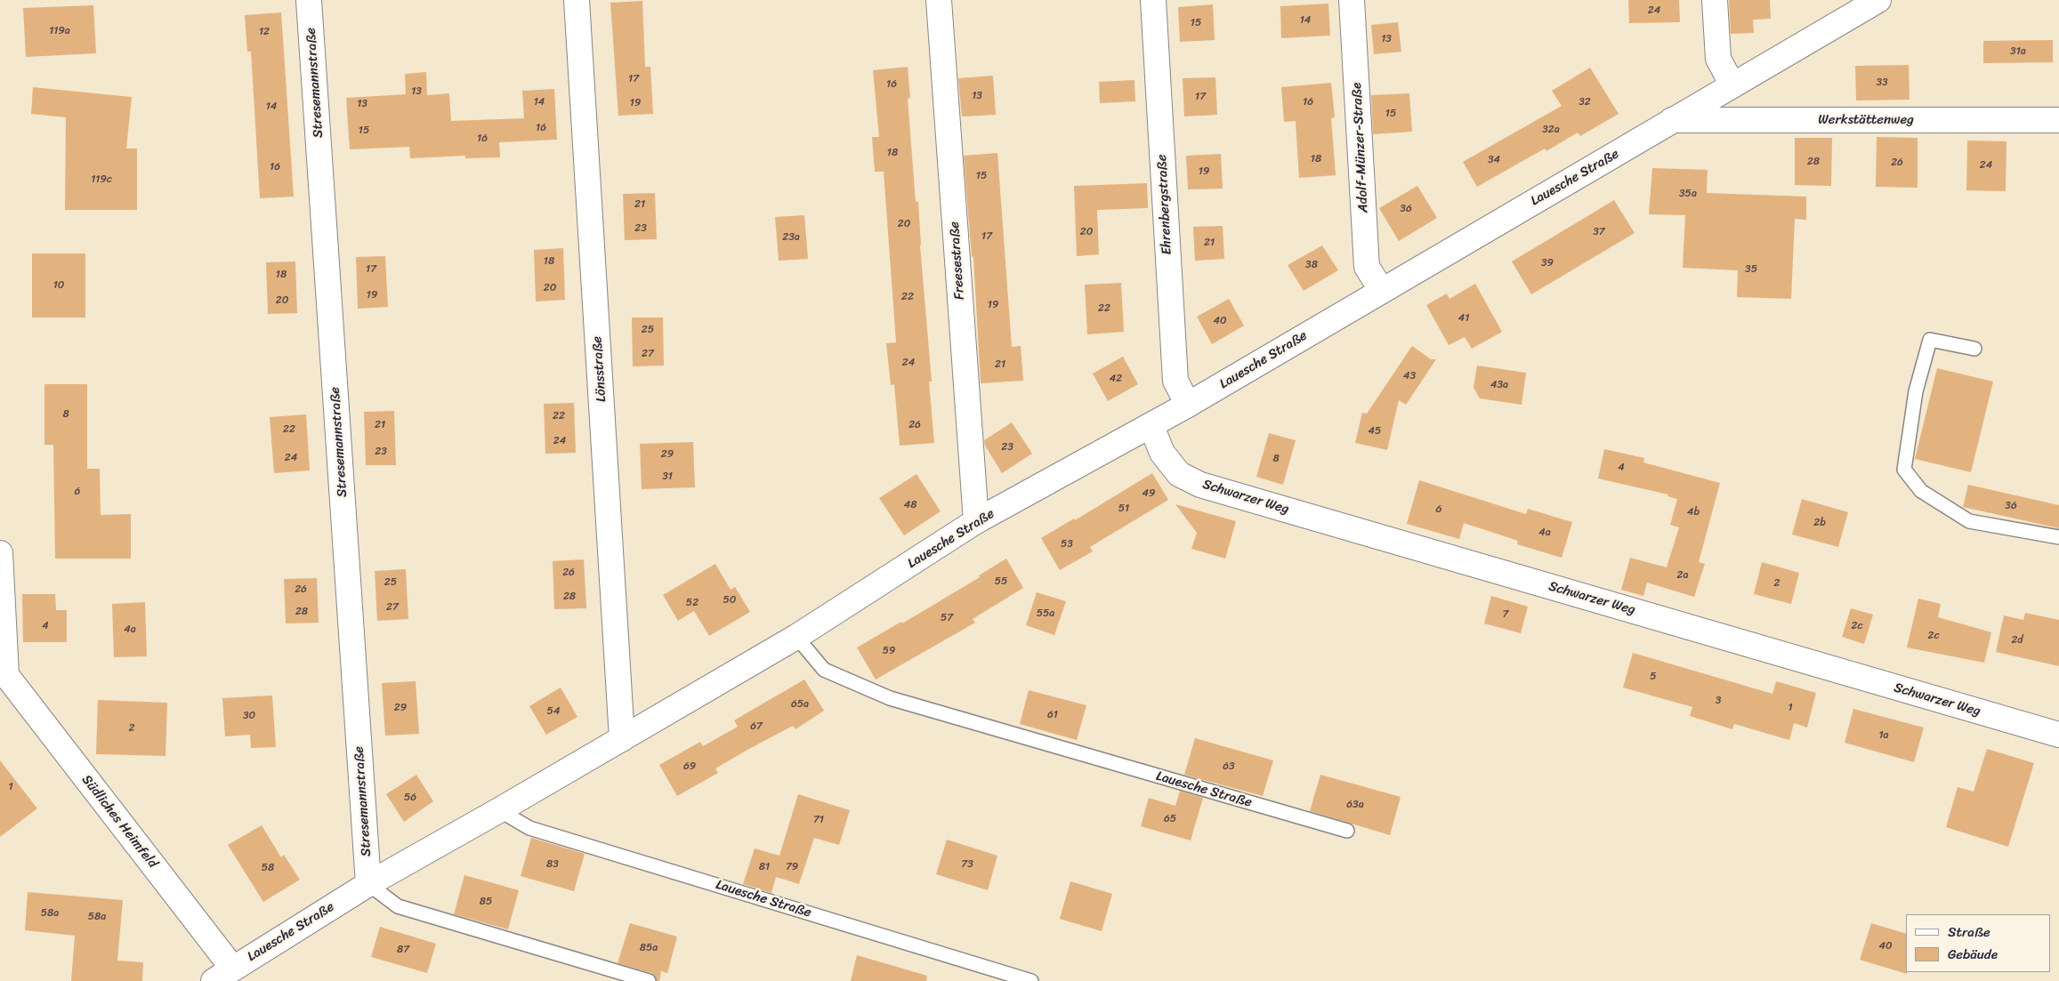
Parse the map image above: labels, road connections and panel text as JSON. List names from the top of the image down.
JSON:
{
  "streets": {
    "street": [
      "Stresemannstraße",
      "Werkstättenweg",
      "Adolf-Münzer-Straße",
      "Lauesche Straße",
      "Ehrenbergstraße",
      "Freesestraße",
      "Lönsstraße",
      "Schwarzer Weg",
      "Südliches Heimfeld"
    ]
  },
  "crossings": [
    ["Stresemannstraße", "Lauesche Straße"],
    ["Werkstättenweg", "Lauesche Straße"],
    ["Adolf-Münzer-Straße", "Lauesche Straße"],
    ["Lauesche Straße", "Ehrenbergstraße"],
    ["Lauesche Straße", "Freesestraße"],
    ["Lauesche Straße", "Lönsstraße"],
    ["Lauesche Straße", "Schwarzer Weg"],
    ["Lauesche Straße", "Südliches Heimfeld"]
  ],
  "house_numbers": [
    "24",
    "14",
    "15",
    "119a",
    "12",
    "13",
    "31a",
    "17",
    "33",
    "16",
    "13",
    "13",
    "17",
    "14",
    "16",
    "32",
    "19",
    "13",
    "14",
    "15",
    "16",
    "32a",
    "15",
    "16",
    "18",
    "18",
    "34",
    "28",
    "26",
    "24",
    "16",
    "19",
    "15",
    "119c",
    "35a",
    "21",
    "36",
    "20",
    "23",
    "20",
    "37",
    "17",
    "23a",
    "21",
    "18",
    "39",
    "38",
    "17",
    "35",
    "18",
    "10",
    "20",
    "19",
    "22",
    "20",
    "19",
    "22",
    "41",
    "40",
    "25",
    "27",
    "24",
    "21",
    "43",
    "42",
    "43a",
    "8",
    "22",
    "21",
    "26",
    "22",
    "45",
    "24",
    "23",
    "23",
    "29",
    "24",
    "8",
    "4",
    "31",
    "6",
    "49",
    "48",
    "36",
    "51",
    "6",
    "4b",
    "2b",
    "4a",
    "53",
    "26",
    "2a",
    "55",
    "25",
    "2",
    "26",
    "28",
    "50",
    "52",
    "27",
    "28",
    "55a",
    "7",
    "57",
    "4",
    "2c",
    "4a",
    "2c",
    "2d",
    "59",
    "5",
    "3",
    "65a",
    "29",
    "1",
    "54",
    "61",
    "30",
    "67",
    "2",
    "1a",
    "69",
    "63",
    "1",
    "56",
    "63a",
    "65",
    "71",
    "83",
    "73",
    "81",
    "79",
    "58",
    "85",
    "58a",
    "58a",
    "40",
    "85a",
    "87"
  ],
  "legend": ["Straße", "Gebäude"]
}
